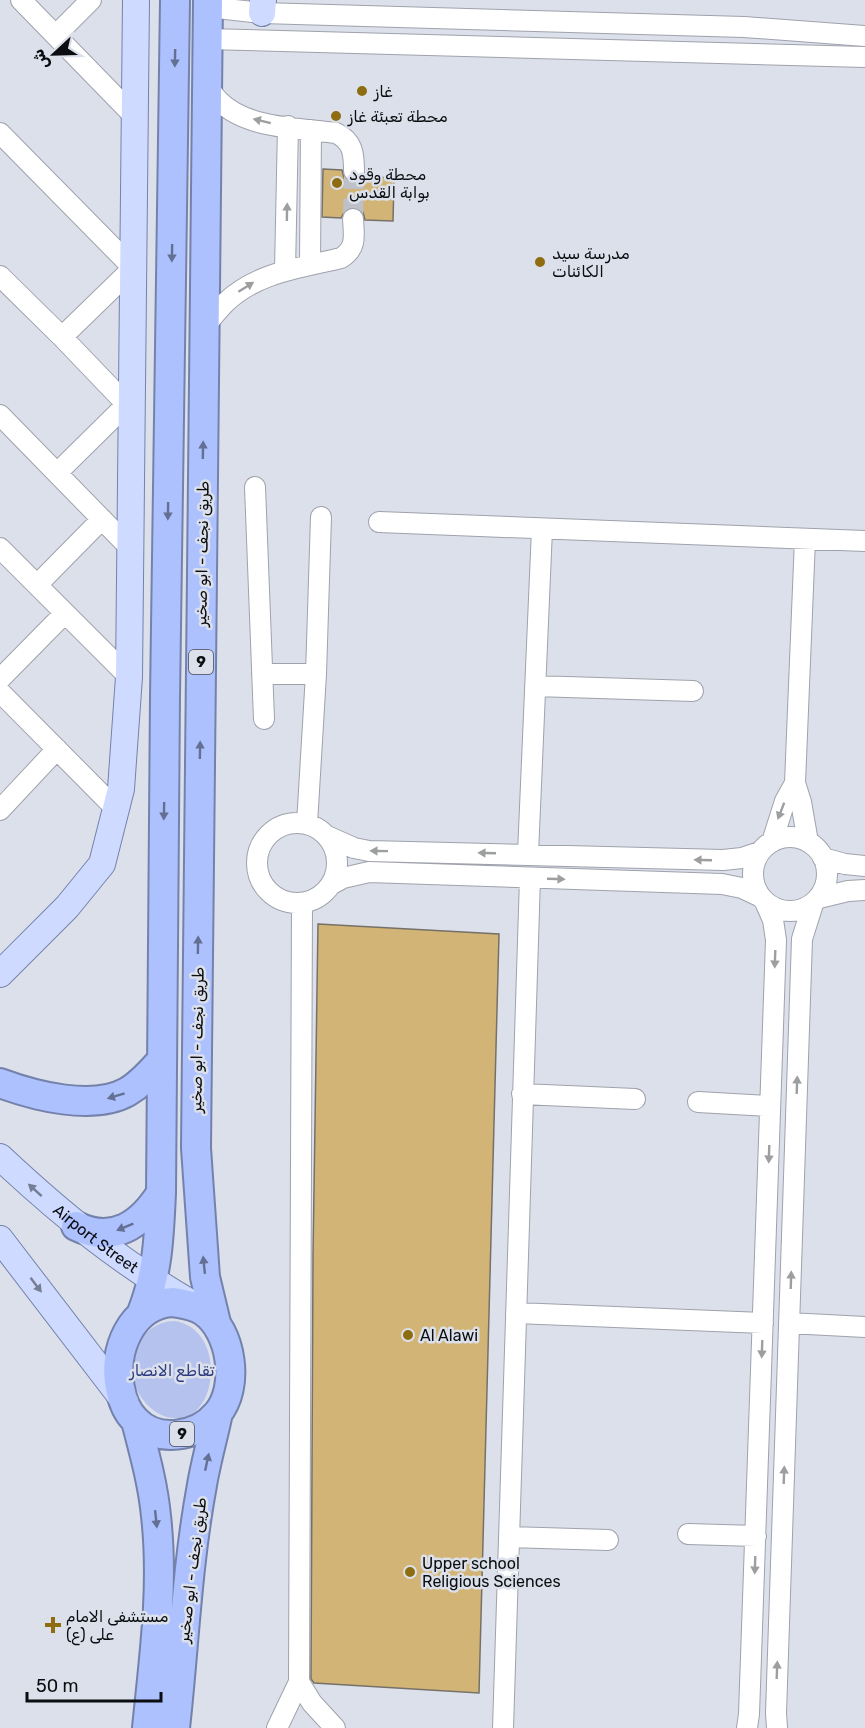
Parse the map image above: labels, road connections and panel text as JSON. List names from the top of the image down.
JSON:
{
  "streets": {
    "highway": ["طريق نجف - ابو صخير", "9"],
    "main road": ["Airport Street"]
  },
  "crossings": [
    ["طريق نجف - ابو صخير", "9"],
    ["طريق نجف - ابو صخير", "Airport Street"],
    ["9", "Airport Street"]
  ],
  "parks": ["تقاطع الانصار"],
  "places": {
    "other": [
      "غاز",
      "محطة تعبئة غاز",
      "محطة وقود بوابة القدس",
      "مدرسة سيد الكائنات",
      "Al Alawi",
      "Upper school Religious Sciences"
    ],
    "health": ["مستشفی الامام علی (ع)"]
  },
  "scale_bar": "50 m",
  "north": "left"
}
